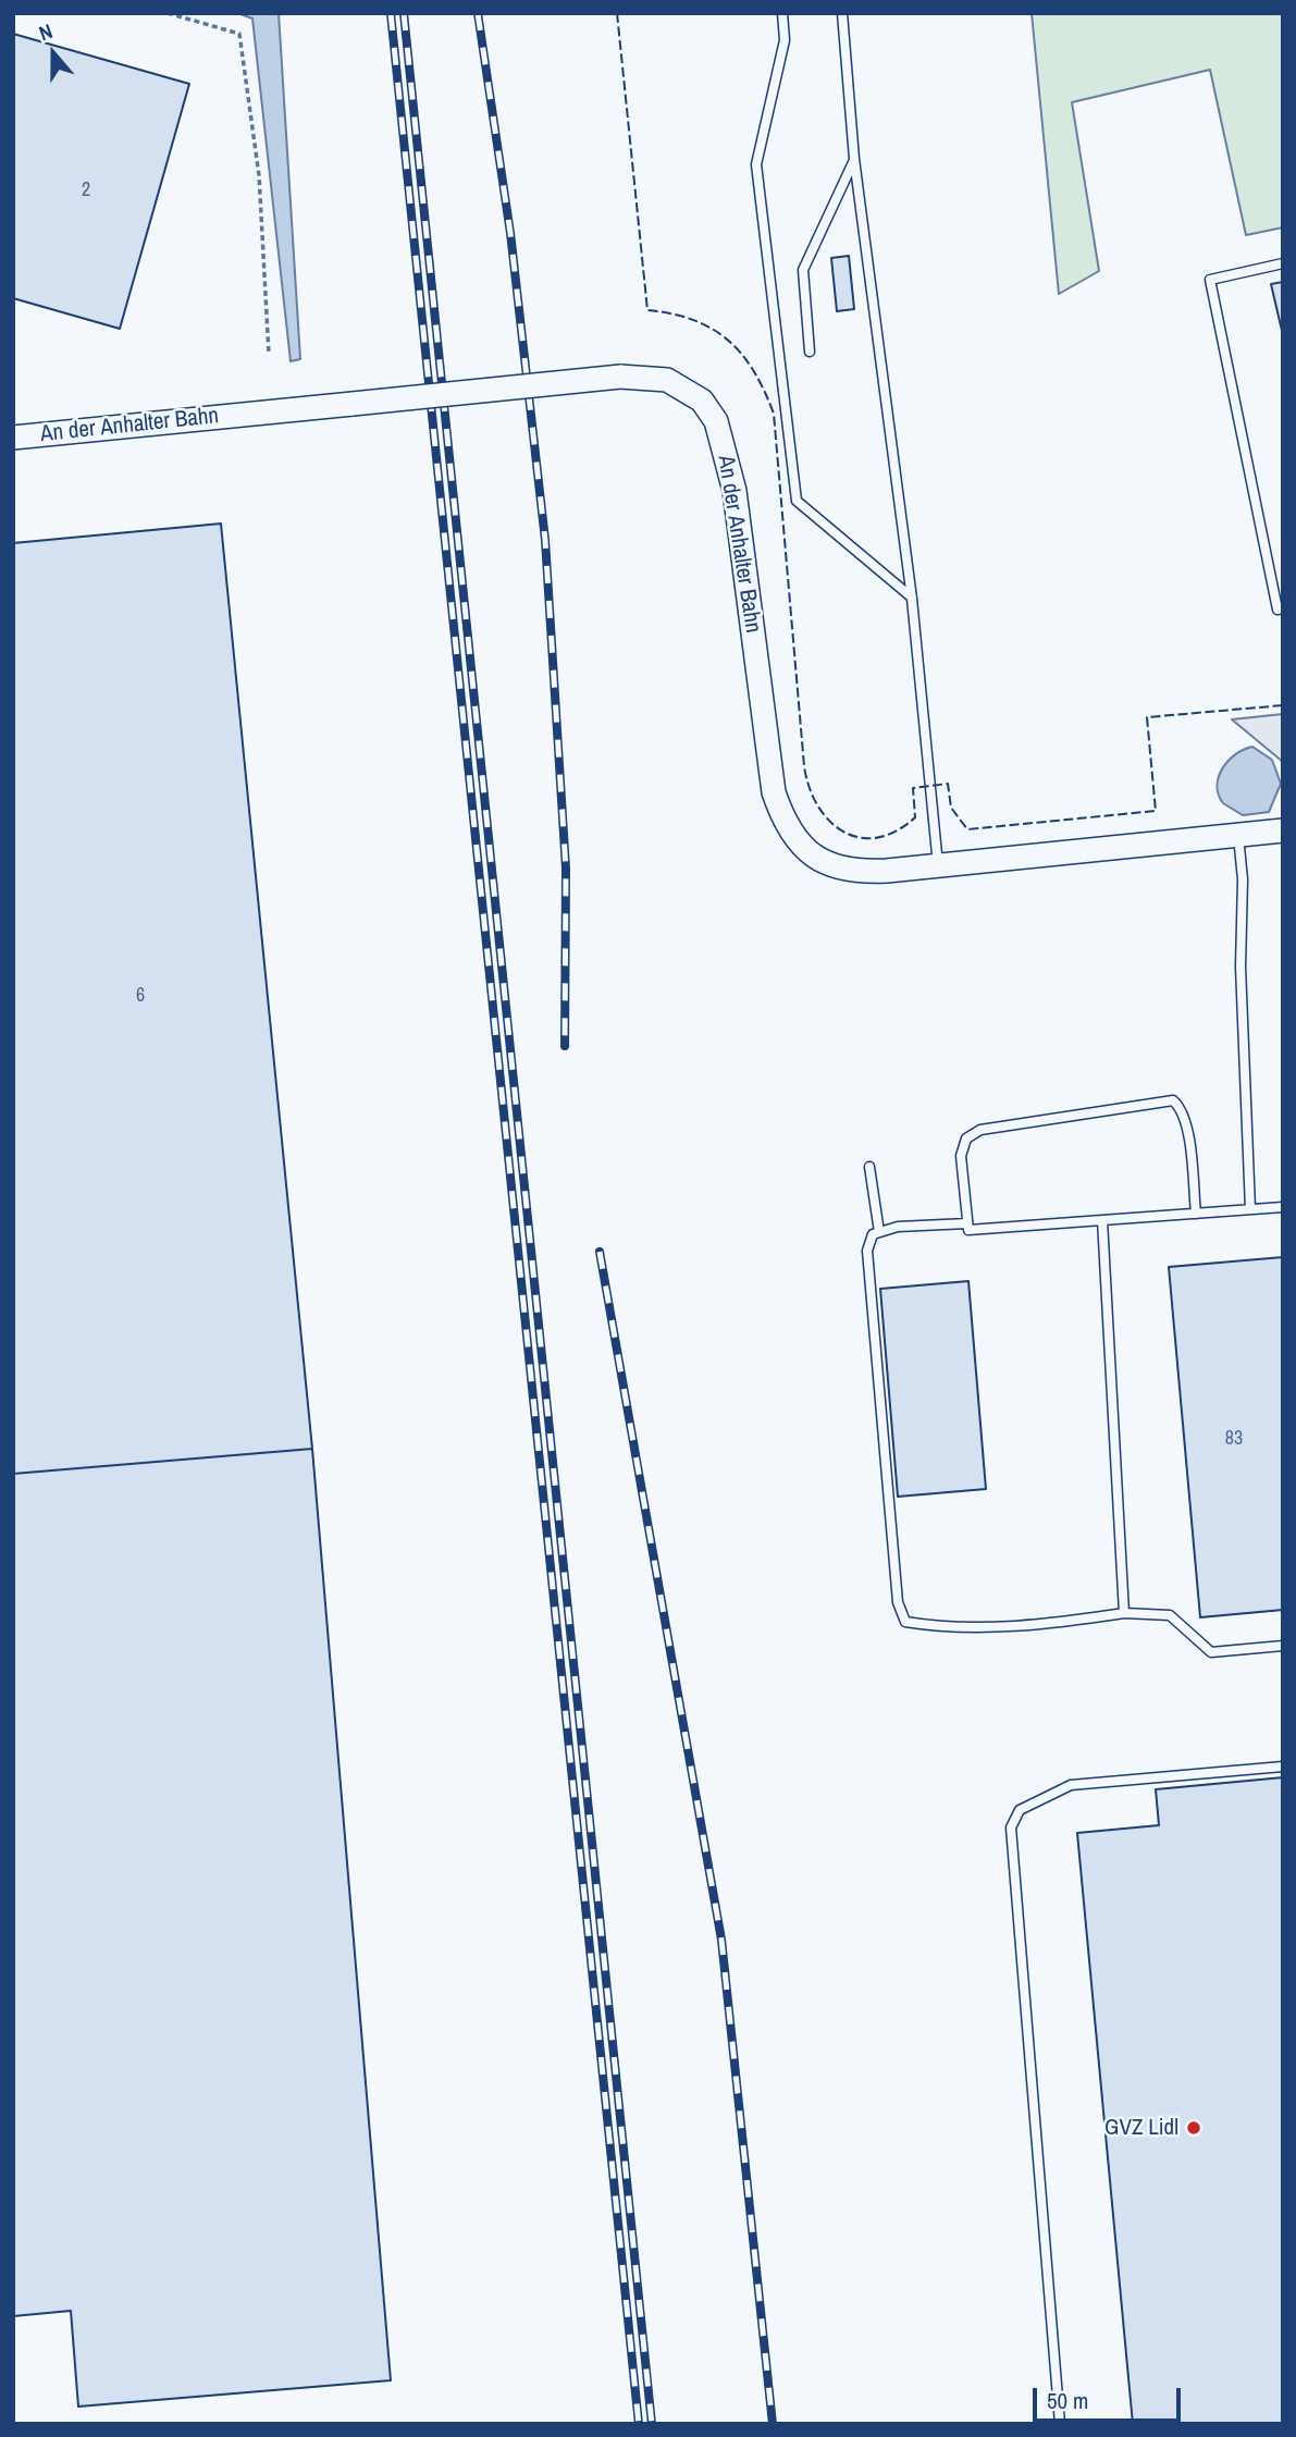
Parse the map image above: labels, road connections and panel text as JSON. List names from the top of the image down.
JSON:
{
  "streets": {
    "street": ["An der Anhalter Bahn"]
  },
  "places": ["GVZ Lidl"],
  "house_numbers": ["2", "6", "83"],
  "scale_bar": "50 m",
  "north": "top"
}
